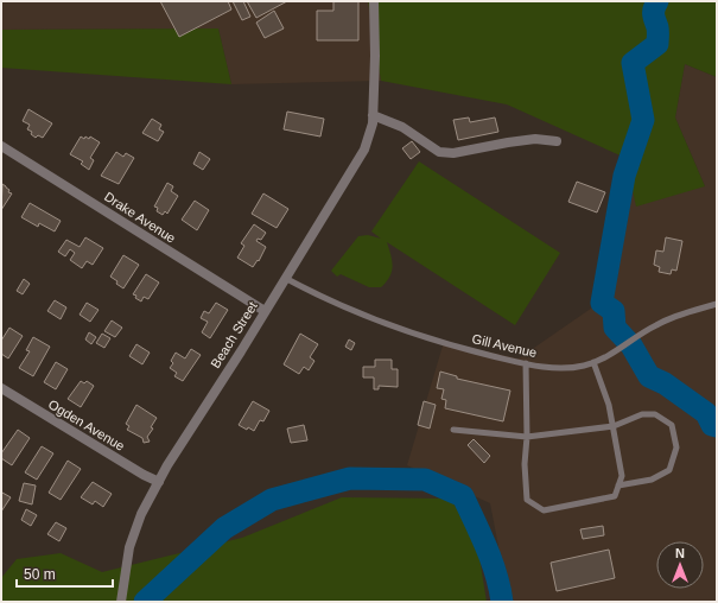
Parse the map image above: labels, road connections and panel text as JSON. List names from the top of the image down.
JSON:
{
  "streets": {
    "street": ["Drake Avenue", "Beach Street", "Ogden Avenue"],
    "lane": ["Gill Avenue"]
  },
  "crossings": [
    ["Drake Avenue", "Beach Street"],
    ["Beach Street", "Gill Avenue"],
    ["Beach Street", "Ogden Avenue"]
  ],
  "scale_bar": "50 m",
  "north": "top"
}
